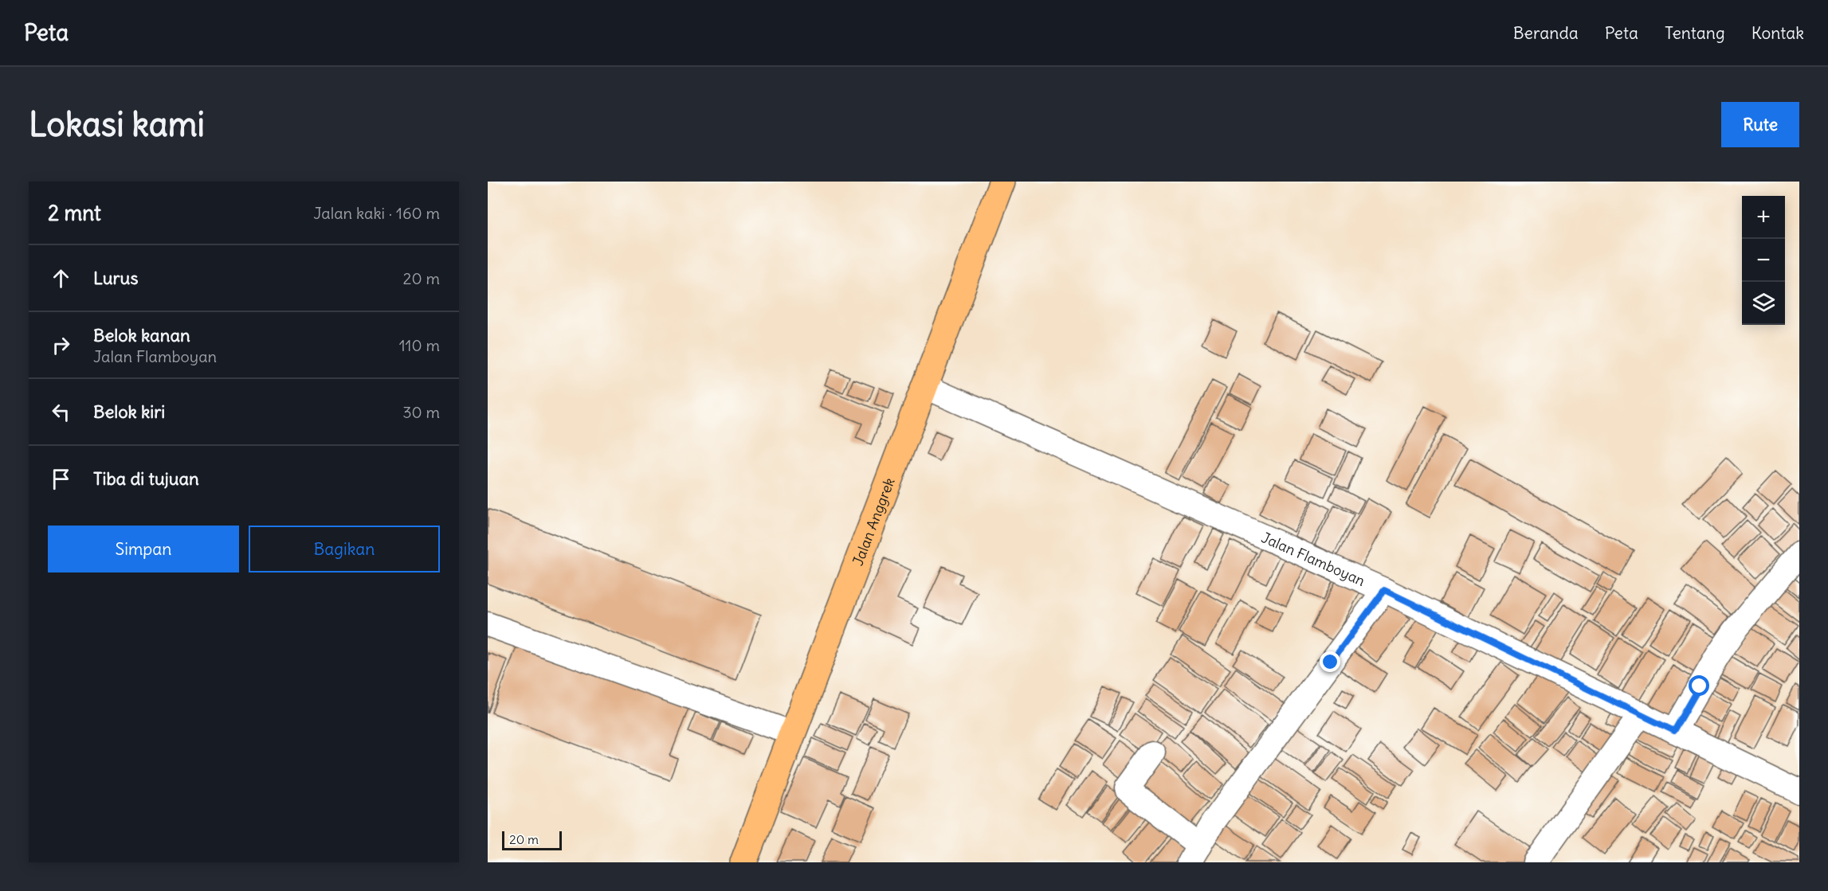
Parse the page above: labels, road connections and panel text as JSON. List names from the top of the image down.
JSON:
{
  "streets": {
    "highway": ["Jalan Anggrek"],
    "street": ["Jalan Flamboyan"]
  },
  "crossings": [
    ["Jalan Anggrek", "Jalan Flamboyan"]
  ],
  "scale_bar": "20 m",
  "page": {
    "header": "Peta",
    "nav": [
      "Beranda",
      "Peta",
      "Tentang",
      "Kontak"
    ],
    "buttons": [
      "Rute",
      ["Simpan", "Bagikan"]
    ],
    "title": "Lokasi kami",
    "heading": ["2 mnt", "Jalan kaki · 160 m"],
    "map_buttons": ["+", "−"],
    "list": [
      ["Lurus", "20 m"],
      ["Belok kanan", "Jalan Flamboyan", "110 m"],
      ["Belok kiri", "30 m"],
      "Tiba di tujuan"
    ],
    "scale": "20 m"
  }
}
